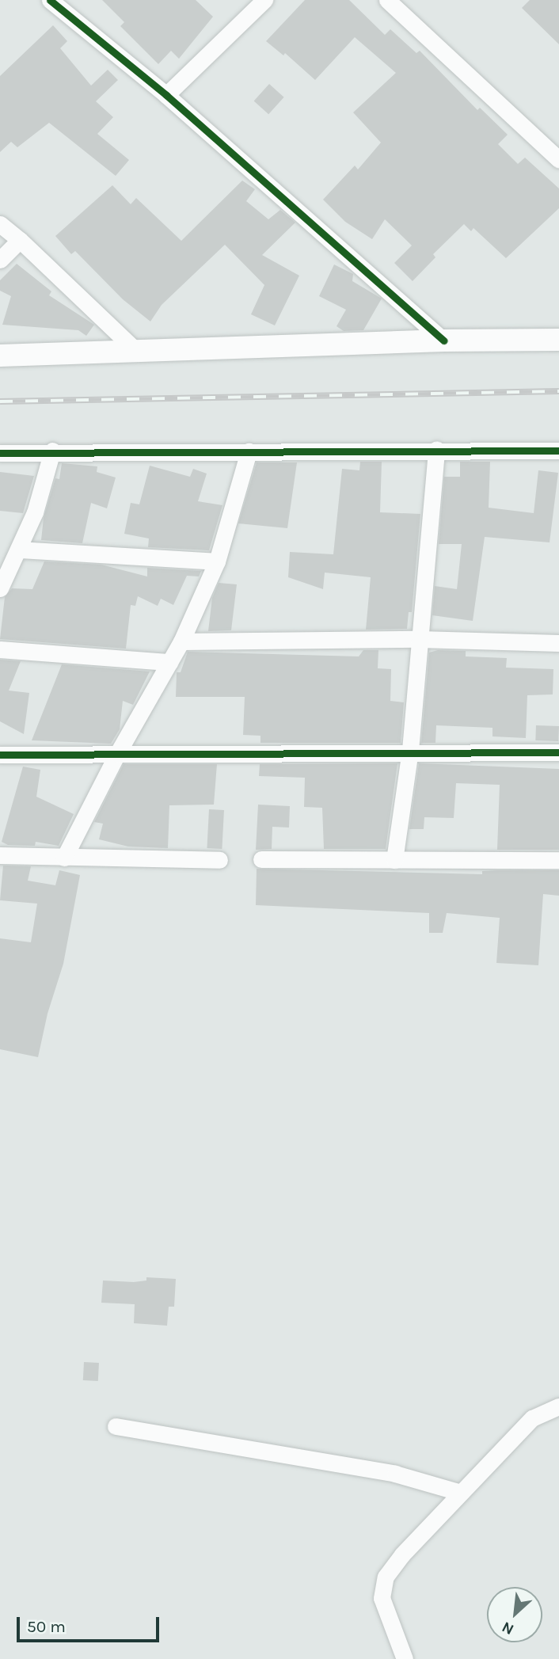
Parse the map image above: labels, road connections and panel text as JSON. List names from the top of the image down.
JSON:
{
  "scale_bar": "50 m",
  "north": "bottom left"
}
